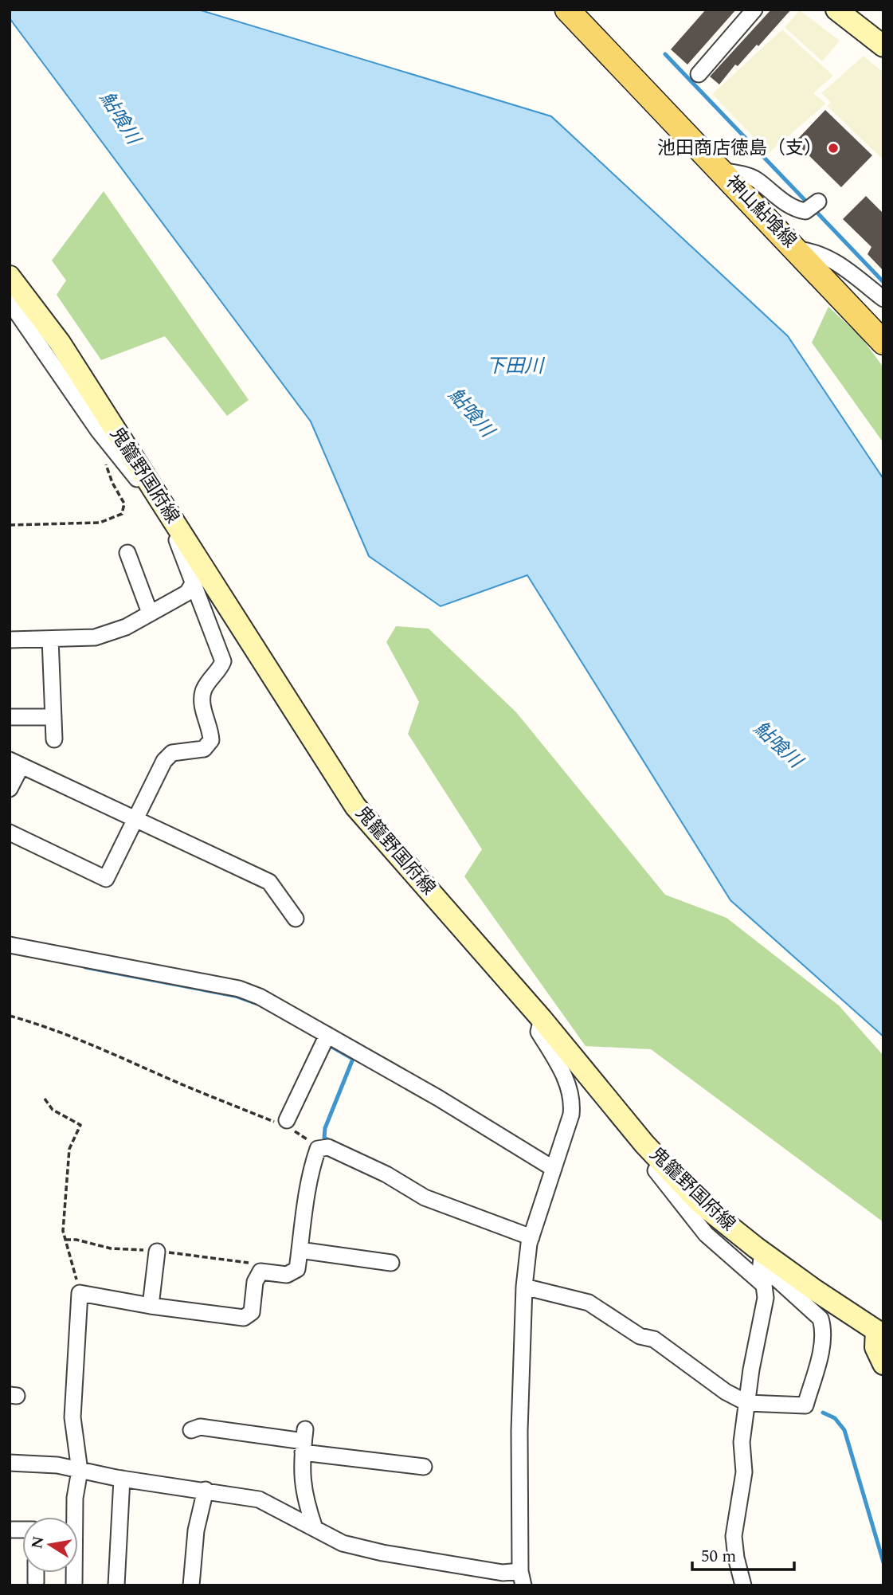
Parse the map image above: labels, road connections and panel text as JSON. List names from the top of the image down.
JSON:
{
  "streets": {
    "main road": ["神山鮎喰線", "鬼籠野国府線"]
  },
  "water": ["鮎喰川", "下田川"],
  "places": ["池田商店徳島（支）"],
  "scale_bar": "50 m",
  "north": "left"
}
